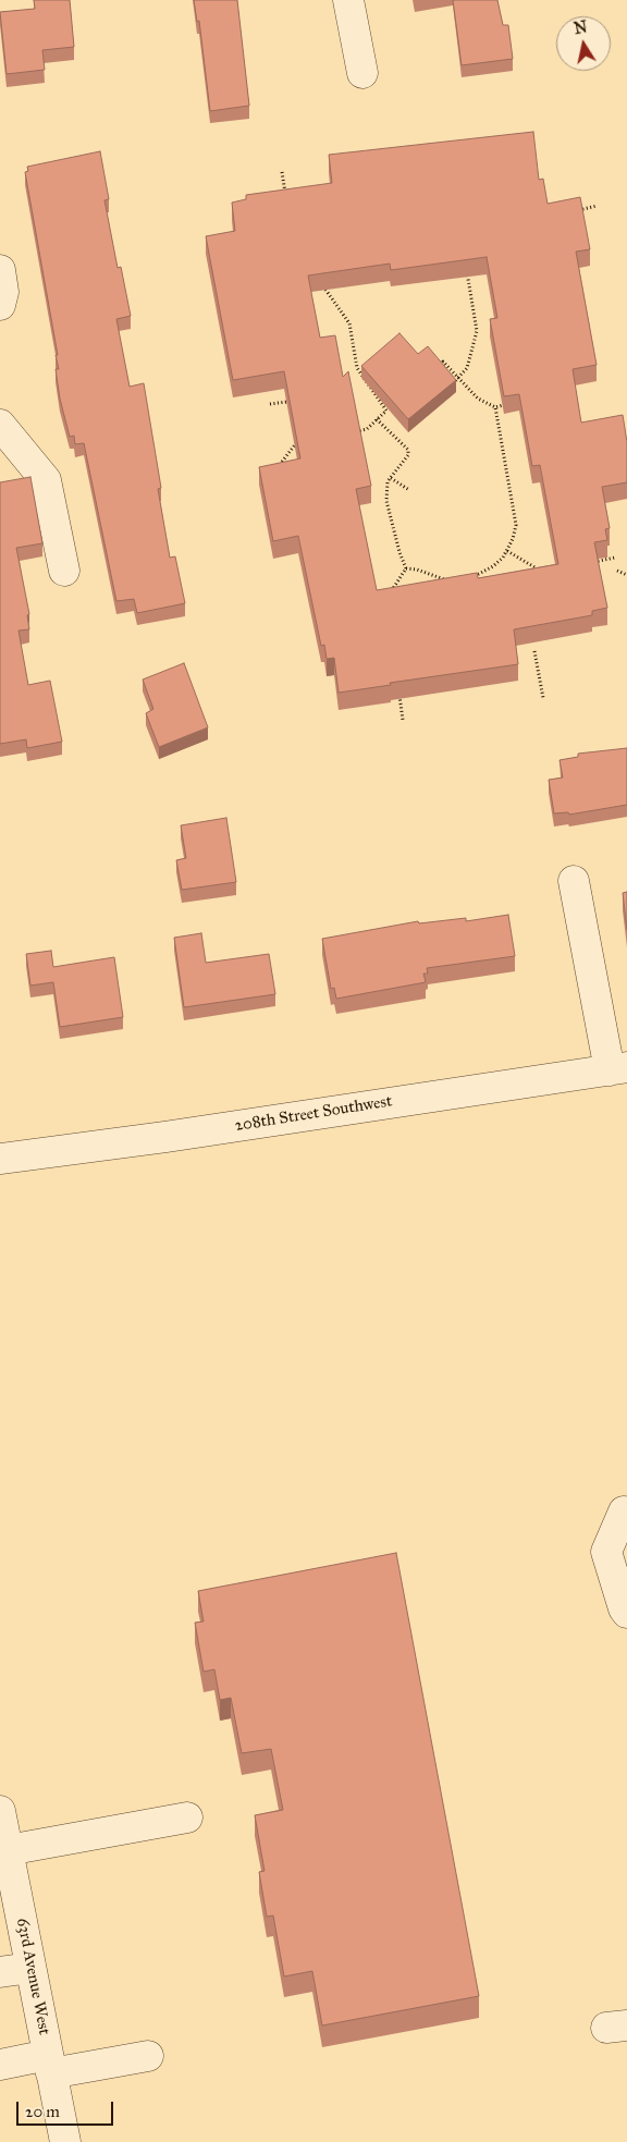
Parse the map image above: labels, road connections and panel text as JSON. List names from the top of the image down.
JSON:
{
  "streets": {
    "street": ["208th Street Southwest", "63rd Avenue West"]
  },
  "scale_bar": "20 m",
  "north": "top"
}
